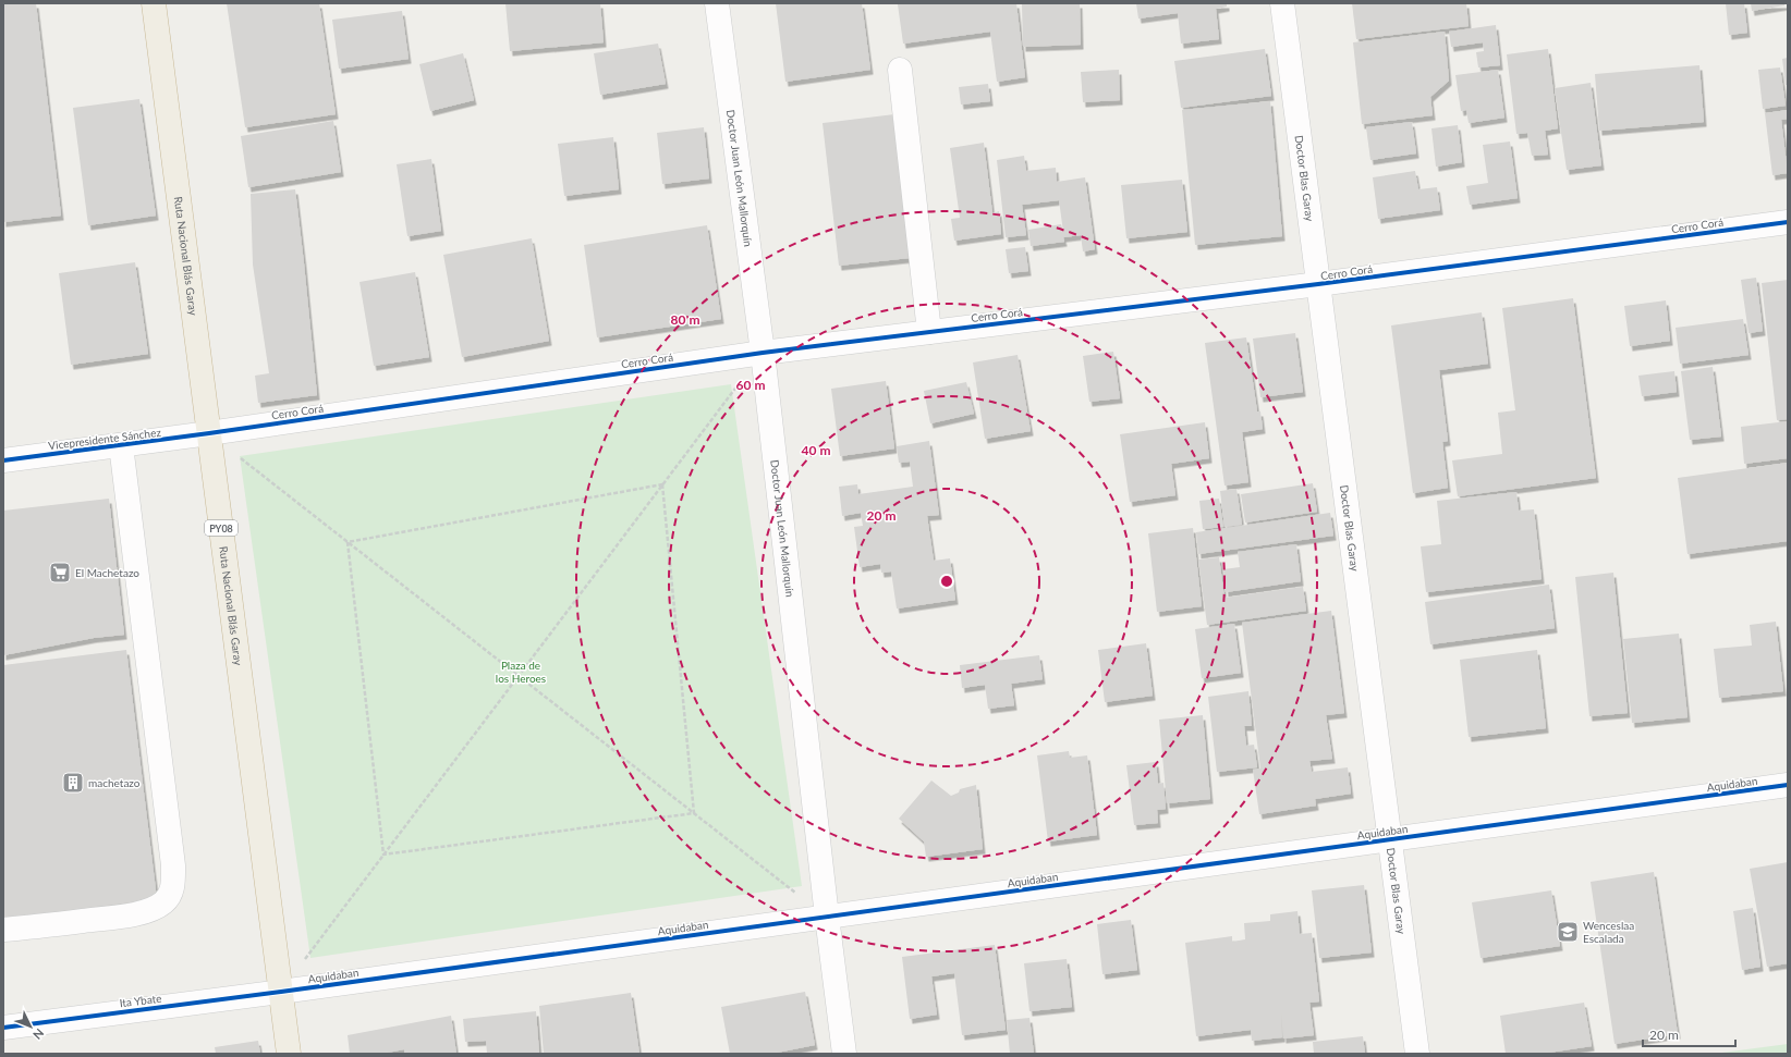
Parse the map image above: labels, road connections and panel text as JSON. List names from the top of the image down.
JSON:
{
  "streets": {
    "highway": ["Ruta Nacional Blás Garay", "PY08"],
    "street": [
      "Doctor Juan León Mallorquín",
      "Doctor Blas Garay",
      "Cerro Corá",
      "Vicepresidente Sánchez",
      "Aquidaban",
      "Ita Ybate"
    ]
  },
  "crossings": [
    ["Doctor Juan León Mallorquín", "Cerro Corá"],
    ["Doctor Juan León Mallorquín", "Aquidaban"],
    ["Doctor Blas Garay", "Cerro Corá"],
    ["Doctor Blas Garay", "Aquidaban"],
    ["Cerro Corá", "Ruta Nacional Blás Garay"],
    ["Cerro Corá", "Vicepresidente Sánchez"],
    ["Ruta Nacional Blás Garay", "Vicepresidente Sánchez"],
    ["Ruta Nacional Blás Garay", "Aquidaban"],
    ["Ruta Nacional Blás Garay", "Ita Ybate"],
    ["Aquidaban", "Ita Ybate"]
  ],
  "parks": ["Plaza de los Heroes"],
  "places": {
    "supermarket": ["El Machetazo"],
    "building": ["machetazo"],
    "school or university": ["Wenceslaa Escalada"]
  },
  "scale_bar": "20 m",
  "north": "bottom right",
  "rings": [
    "80 m",
    "60 m",
    "40 m",
    "20 m"
  ]
}
